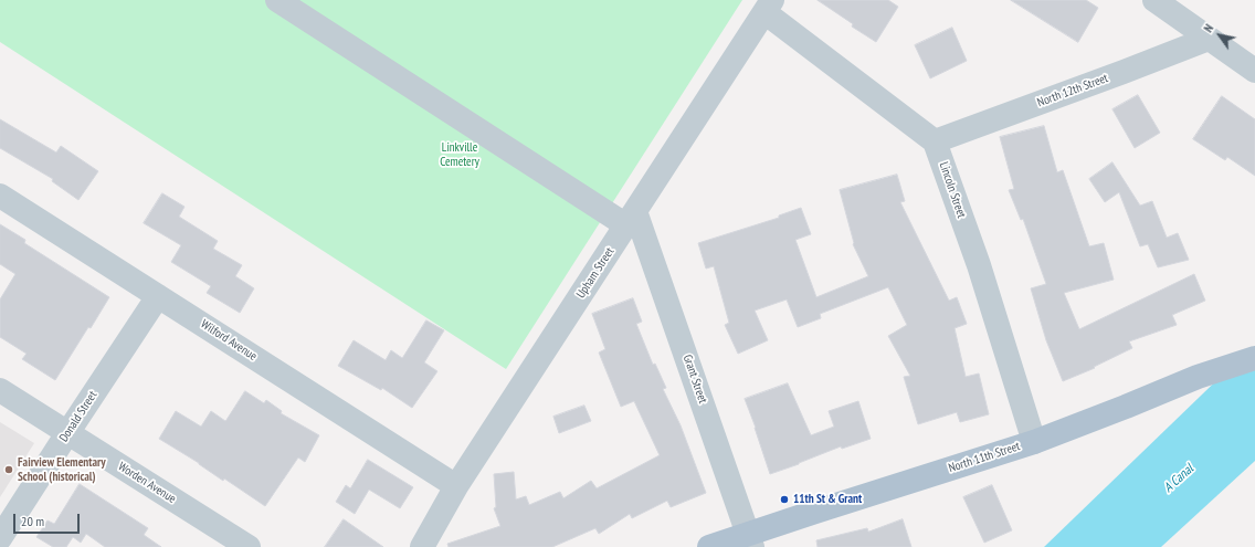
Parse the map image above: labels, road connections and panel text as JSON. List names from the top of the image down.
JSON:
{
  "streets": {
    "main road": ["North 11th Street"],
    "street": [
      "North 12th Street",
      "Lincoln Street",
      "Upham Street",
      "Wilford Avenue",
      "Grant Street",
      "Donald Street",
      "Worden Avenue"
    ]
  },
  "crossings": [
    ["North 12th Street", "Lincoln Street"],
    ["Lincoln Street", "North 11th Street"],
    ["Upham Street", "Wilford Avenue"],
    ["Upham Street", "Grant Street"],
    ["Wilford Avenue", "Donald Street"],
    ["Grant Street", "North 11th Street"],
    ["Donald Street", "Worden Avenue"]
  ],
  "water": ["A Canal"],
  "parks": ["Linkville Cemetery"],
  "places": ["Fairview Elementary School (historical)", "11th St & Grant"],
  "scale_bar": "20 m",
  "north": "top left"
}
